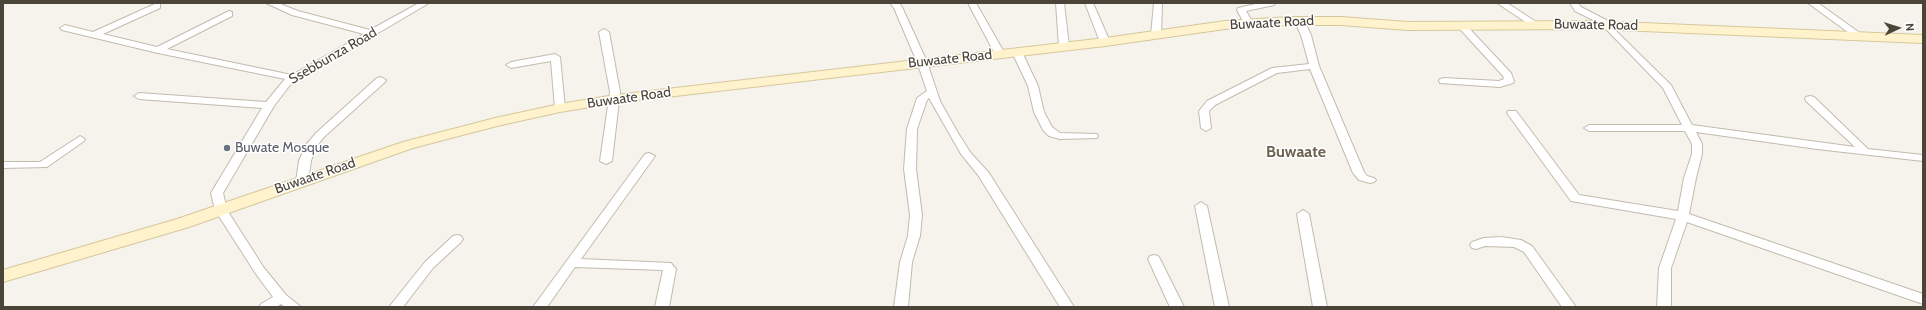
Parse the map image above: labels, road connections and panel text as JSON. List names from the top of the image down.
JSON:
{
  "streets": {
    "street": ["Buwaate Road", "Ssebbunza Road"]
  },
  "crossings": [
    ["Buwaate Road", "Ssebbunza Road"]
  ],
  "districts": ["Buwaate"],
  "places": ["Buwate Mosque"],
  "north": "right"
}
